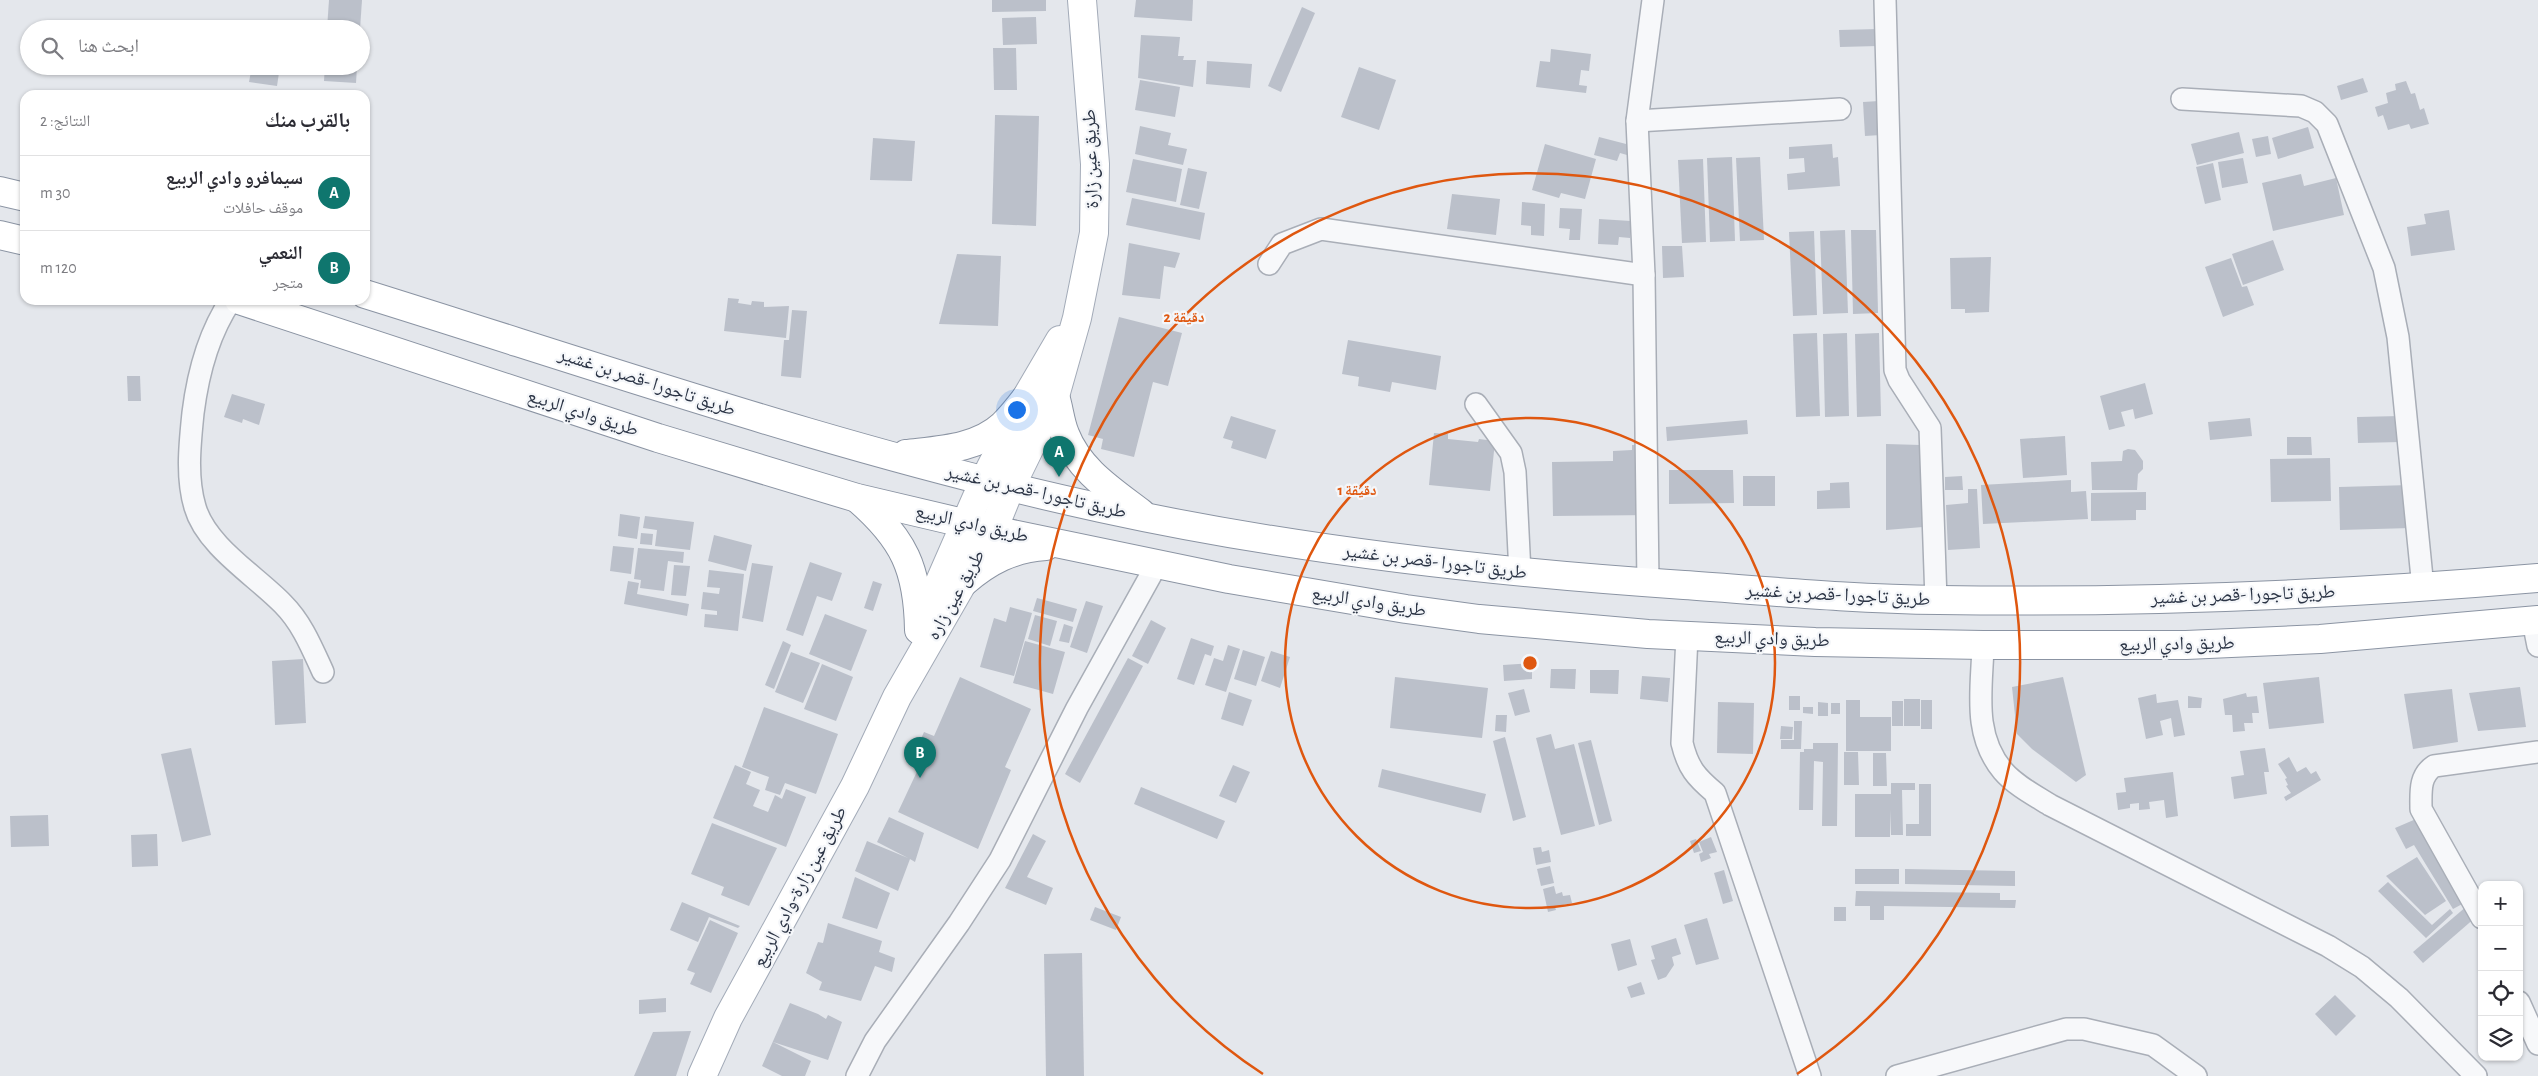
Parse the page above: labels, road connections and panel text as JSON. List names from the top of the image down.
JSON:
{
  "streets": {
    "main road": [
      "طريق عين زارة",
      "طريق تاجورا -قصر بن غشير",
      "طريق وادي الربيع",
      "طريق عين زاره",
      "طريق عين زارة-وادي الربيع"
    ]
  },
  "crossings": [
    ["طريق عين زارة", "طريق عين زاره"],
    ["طريق تاجورا -قصر بن غشير", "طريق عين زاره"],
    ["طريق وادي الربيع", "طريق عين زاره"],
    ["طريق عين زاره", "طريق عين زارة-وادي الربيع"]
  ],
  "page": {
    "search": "ابحث هنا",
    "heading": ["بالقرب منك", "النتائج: 2"],
    "list": [
      {
        "mark": "A",
        "name": "سيمافرو وادي الربيع",
        "note": "موقف حافلات",
        "value": "30 m"
      },
      {
        "mark": "B",
        "name": "النعمي",
        "note": "متجر",
        "value": "120 m"
      }
    ],
    "pins": ["A", "B"],
    "map_buttons": ["+", "−"]
  },
  "rings": ["2 دقيقة", "1 دقيقة"]
}
